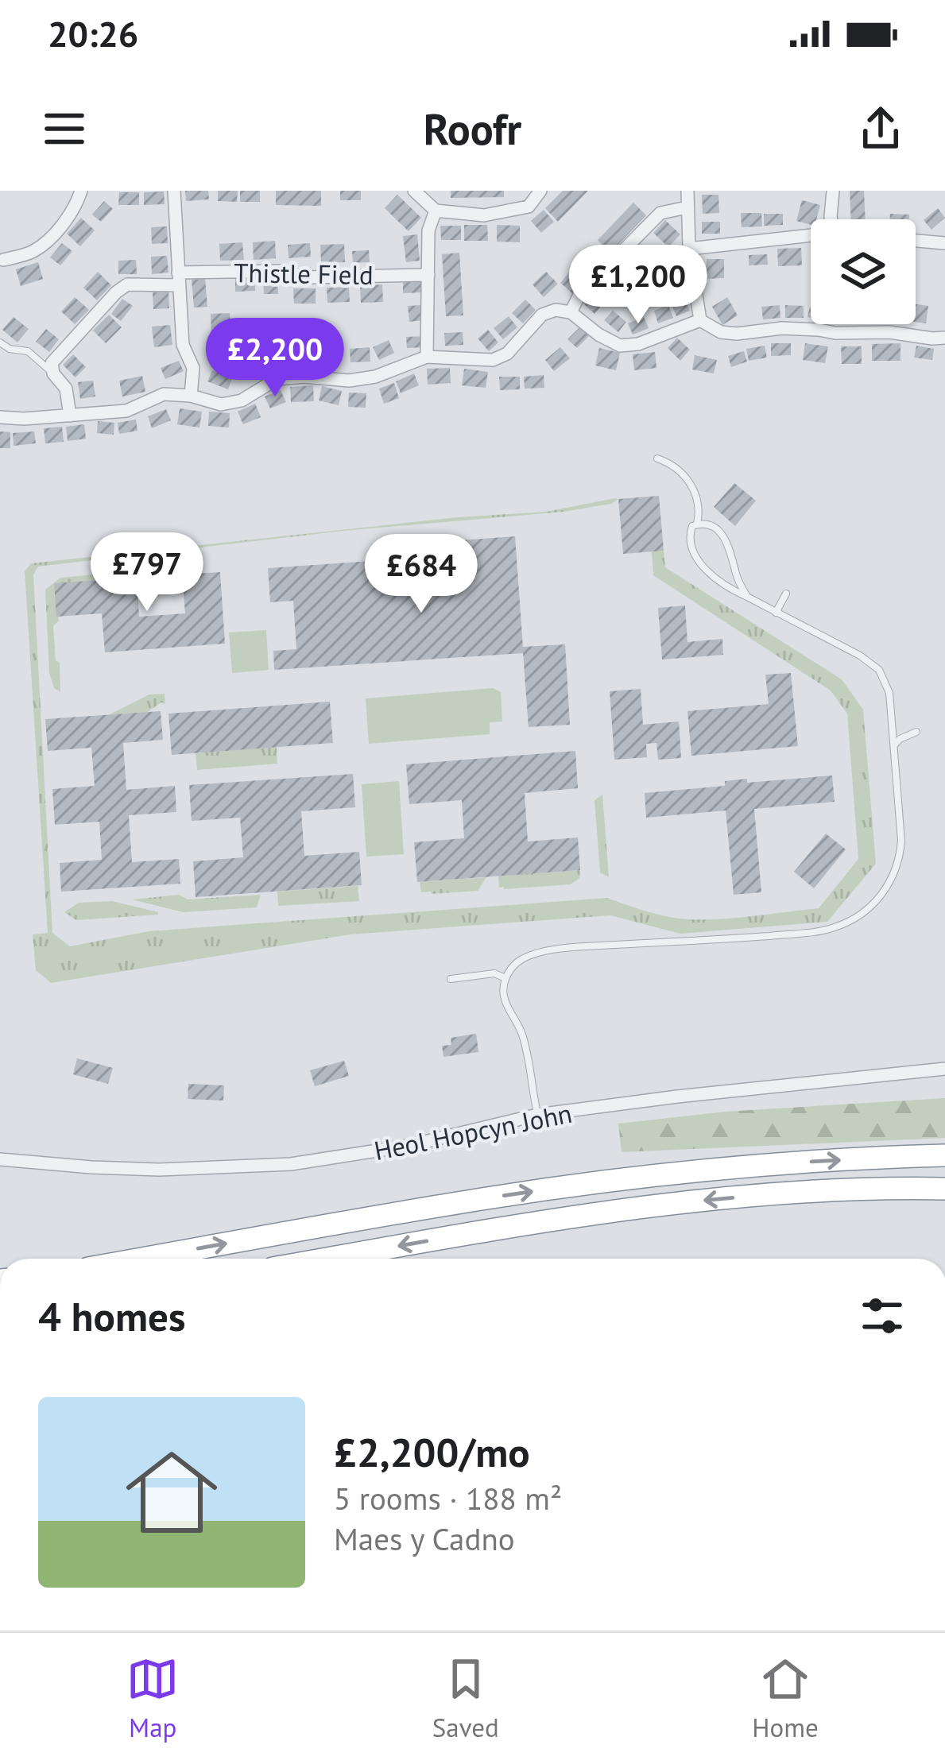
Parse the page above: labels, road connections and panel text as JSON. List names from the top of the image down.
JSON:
{
  "streets": {
    "street": ["Thistle Field", "Heol Hopcyn John"]
  },
  "page": {
    "status": "20:26",
    "header": "Roofr",
    "price": [
      "£1,200",
      "£2,200",
      "£797",
      "£684"
    ],
    "heading": "4 homes",
    "list": [
      {
        "name": "£2,200/mo",
        "note": "5 rooms · 188 m² · Maes y Cadno"
      }
    ],
    "tabs": ["Map", "Saved", "Home"]
  }
}
